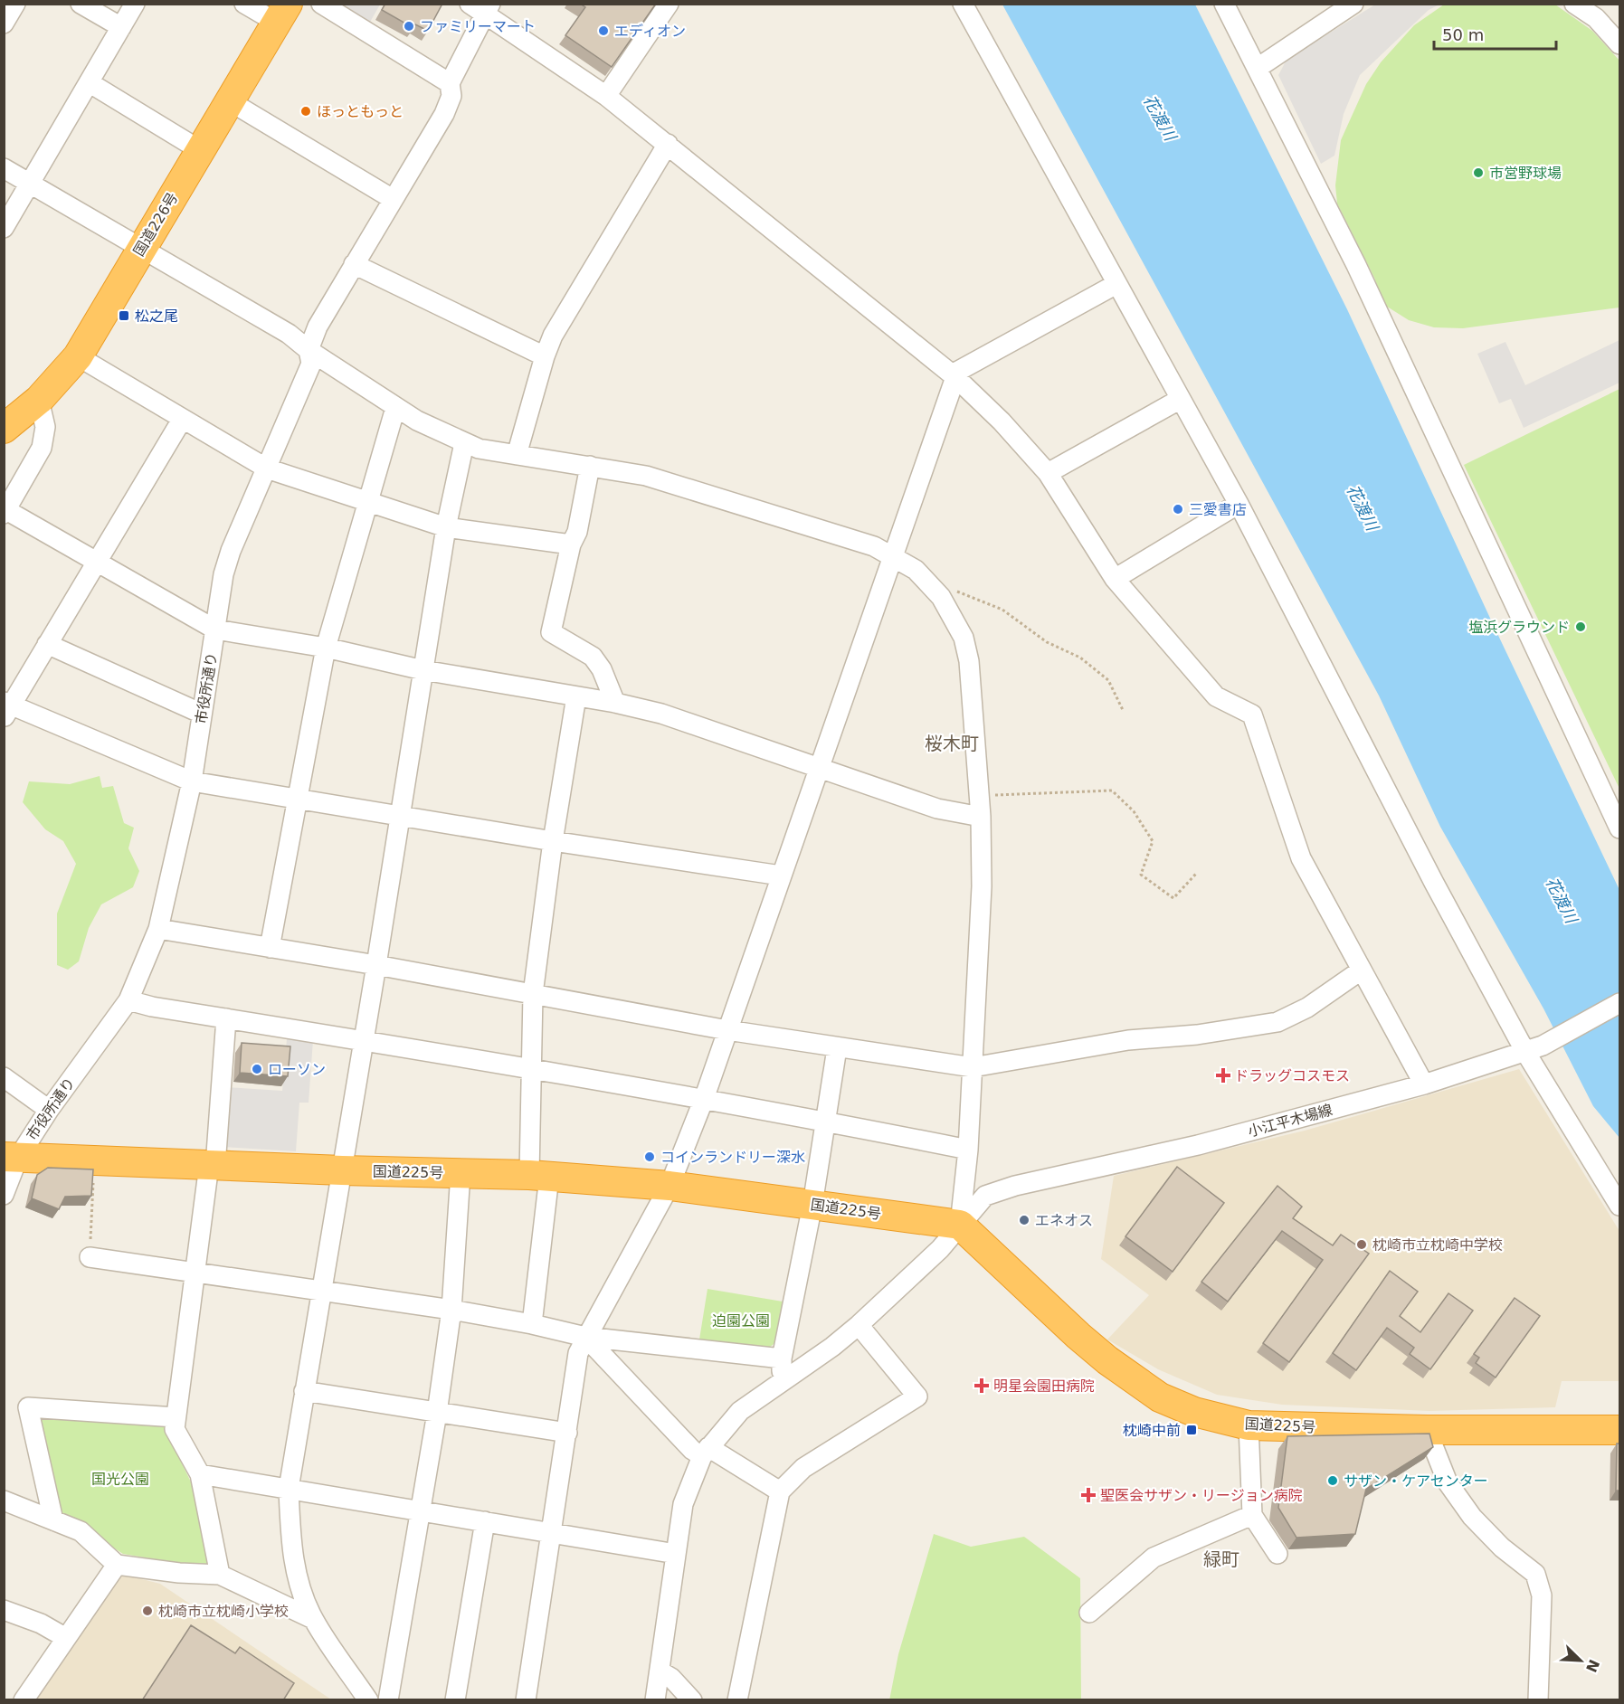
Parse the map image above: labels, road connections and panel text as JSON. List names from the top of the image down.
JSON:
{
  "streets": {
    "highway": ["国道226号", "国道225号"],
    "street": ["市役所通り", "小江平木場線"]
  },
  "crossings": [
    ["市役所通り", "国道225号"],
    ["小江平木場線", "国道225号"]
  ],
  "districts": ["桜木町", "緑町"],
  "water": ["花渡川"],
  "parks": ["迫園公園", "国光公園"],
  "places": {
    "other": [
      "ファミリーマート",
      "エディオン",
      "ほっともっと",
      "市営野球場",
      "三愛書店",
      "塩浜グラウンド",
      "ローソン",
      "コインランドリー深水",
      "エネオス",
      "枕崎市立枕崎中学校",
      "サザン・ケアセンター",
      "枕崎市立枕崎小学校"
    ],
    "transit": ["松之尾", "枕崎中前"],
    "health": ["ドラッグコスモス", "明星会園田病院", "聖医会サザン・リージョン病院"]
  },
  "scale_bar": "50 m",
  "north": "bottom right"
}
